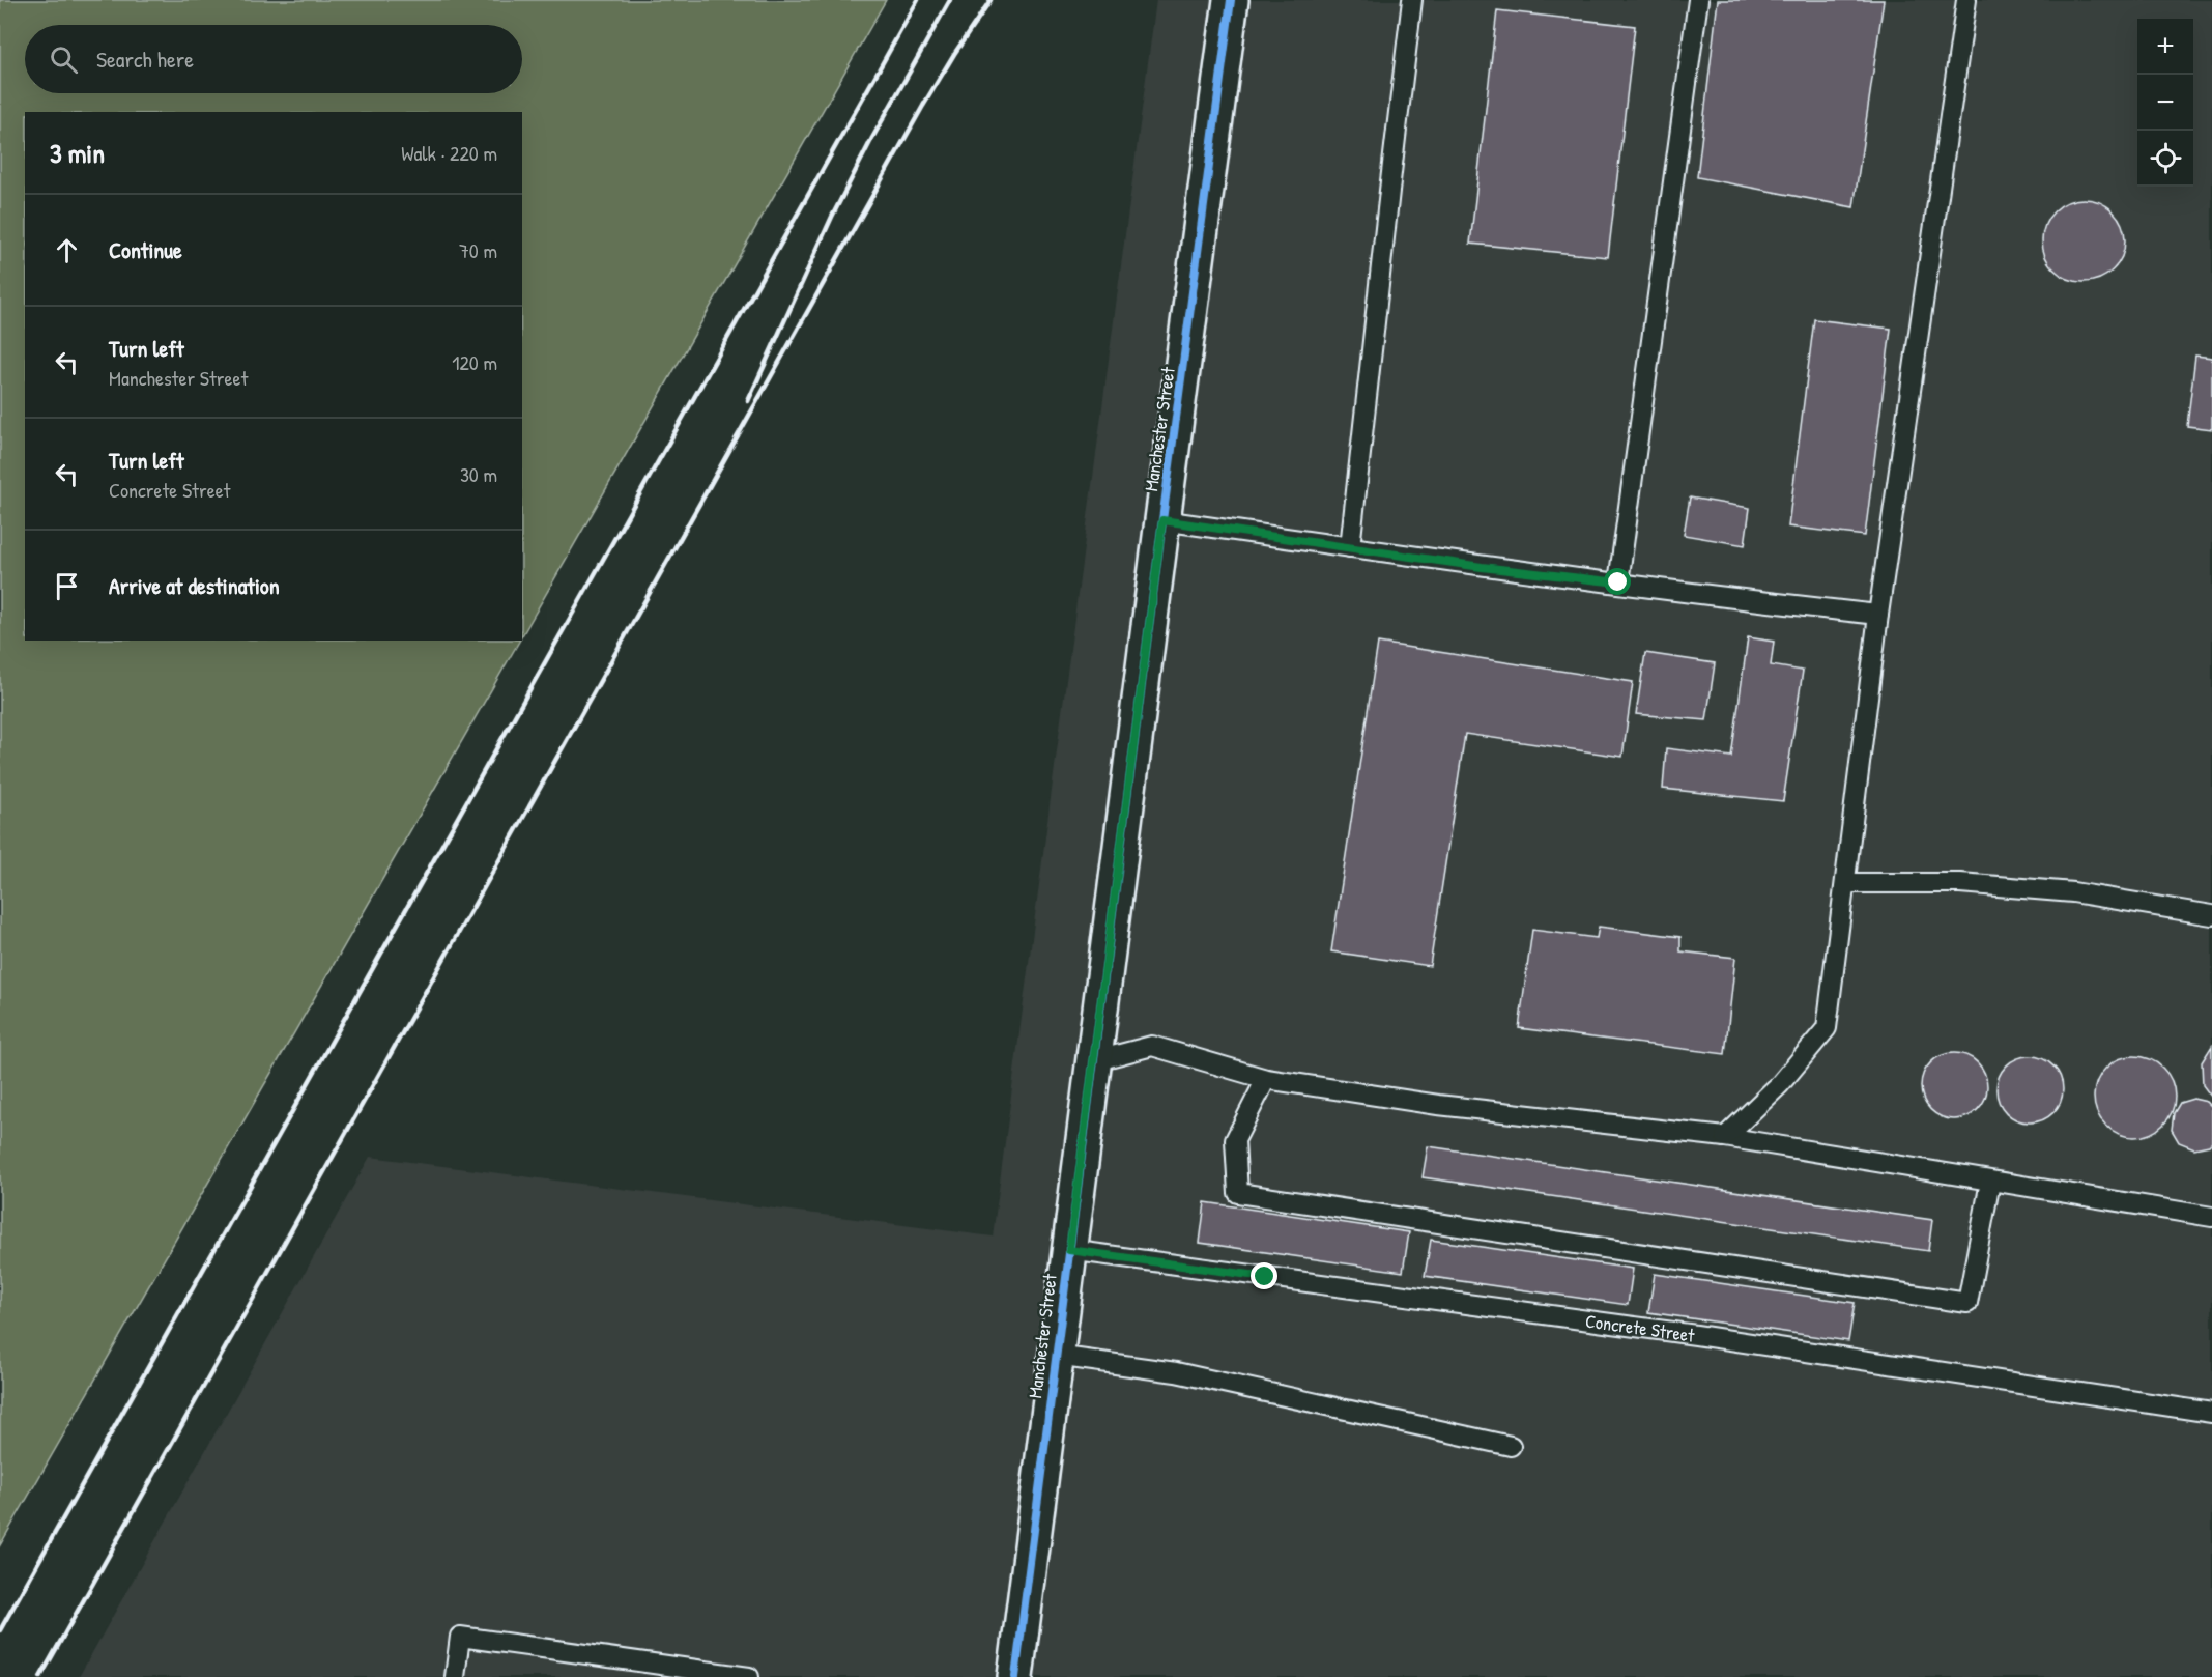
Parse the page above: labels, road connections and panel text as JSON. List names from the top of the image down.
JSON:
{
  "streets": {
    "street": ["Manchester Street"],
    "lane": ["Concrete Street"]
  },
  "crossings": [
    ["Manchester Street", "Concrete Street"]
  ],
  "page": {
    "map_buttons": ["+", "−"],
    "search": "Search here",
    "heading": ["3 min", "Walk · 220 m"],
    "list": [
      ["Continue", "70 m"],
      ["Turn left", "Manchester Street", "120 m"],
      ["Turn left", "Concrete Street", "30 m"],
      "Arrive at destination"
    ]
  }
}
